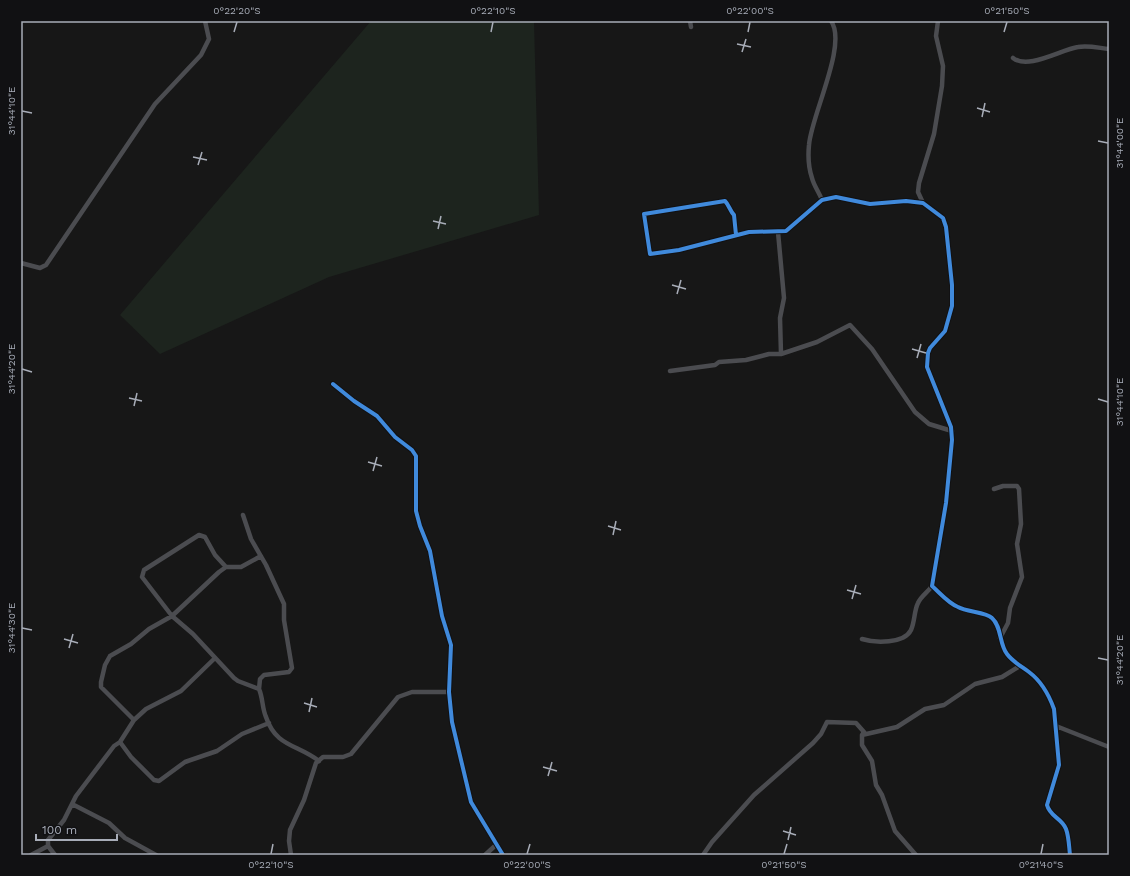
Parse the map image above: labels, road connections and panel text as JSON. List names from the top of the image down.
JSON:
{
  "scale_bar": "100 m",
  "coordinates": [
    "0°22'20\"S",
    "0°22'10\"S",
    "0°22'00\"S",
    "0°21'50\"S",
    "31°44'10\"E",
    "31°44'00\"E",
    "31°44'20\"E",
    "31°44'30\"E",
    "0°21'40\"S"
  ]
}
